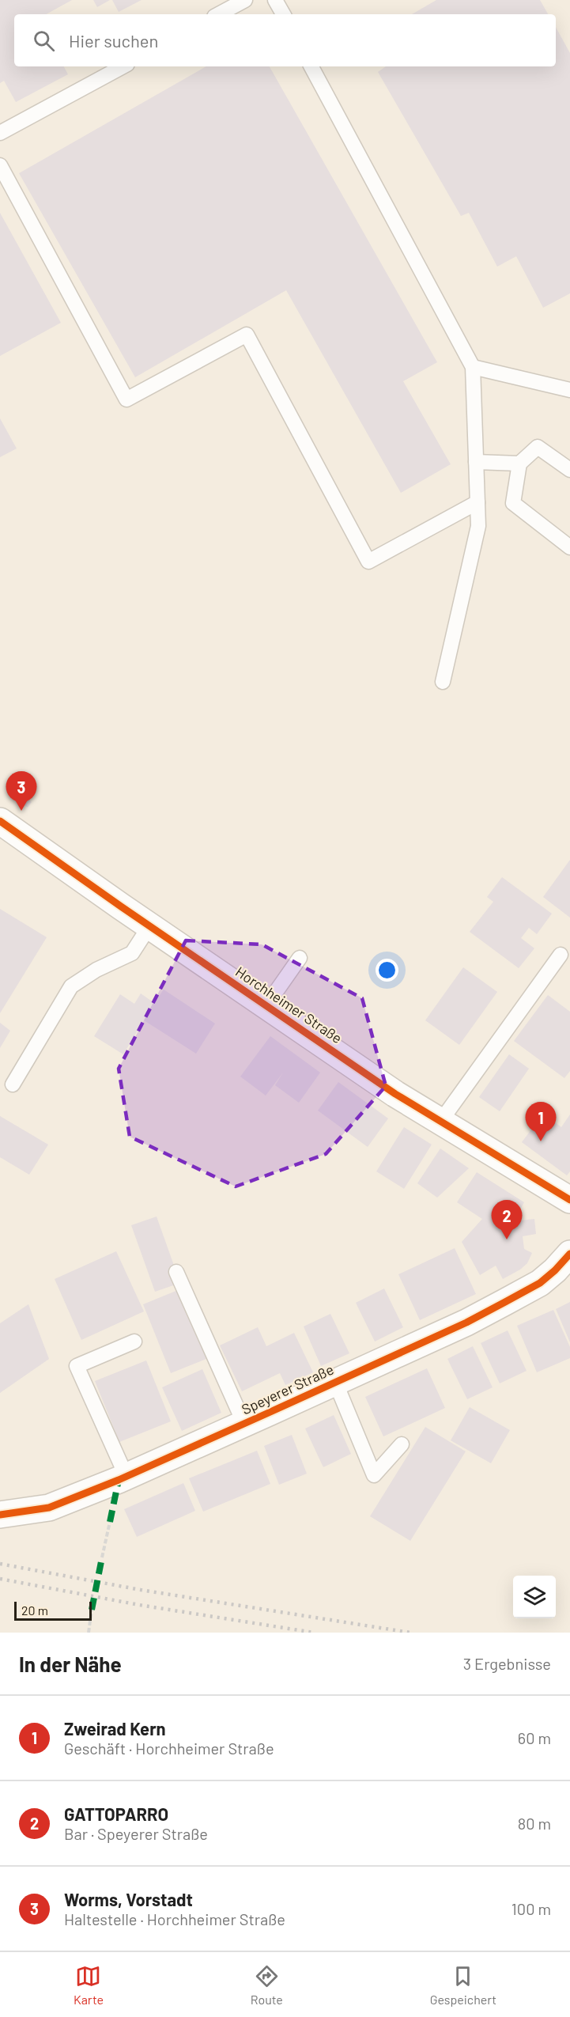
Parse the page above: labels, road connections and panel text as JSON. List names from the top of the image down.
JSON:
{
  "streets": {
    "main road": ["Horchheimer Straße", "Speyerer Straße"]
  },
  "scale_bar": "20 m",
  "page": {
    "search": "Hier suchen",
    "pins": ["3", "1", "2"],
    "scale": "20 m",
    "heading": ["In der Nähe", "3 Ergebnisse"],
    "list": [
      {
        "mark": "1",
        "name": "Zweirad Kern",
        "note": "Geschäft · Horchheimer Straße",
        "value": "60 m"
      },
      {
        "mark": "2",
        "name": "GATTOPARRO",
        "note": "Bar · Speyerer Straße",
        "value": "80 m"
      },
      {
        "mark": "3",
        "name": "Worms, Vorstadt",
        "note": "Haltestelle · Horchheimer Straße",
        "value": "100 m"
      }
    ],
    "nav": ["Karte", "Route", "Gespeichert"]
  }
}
